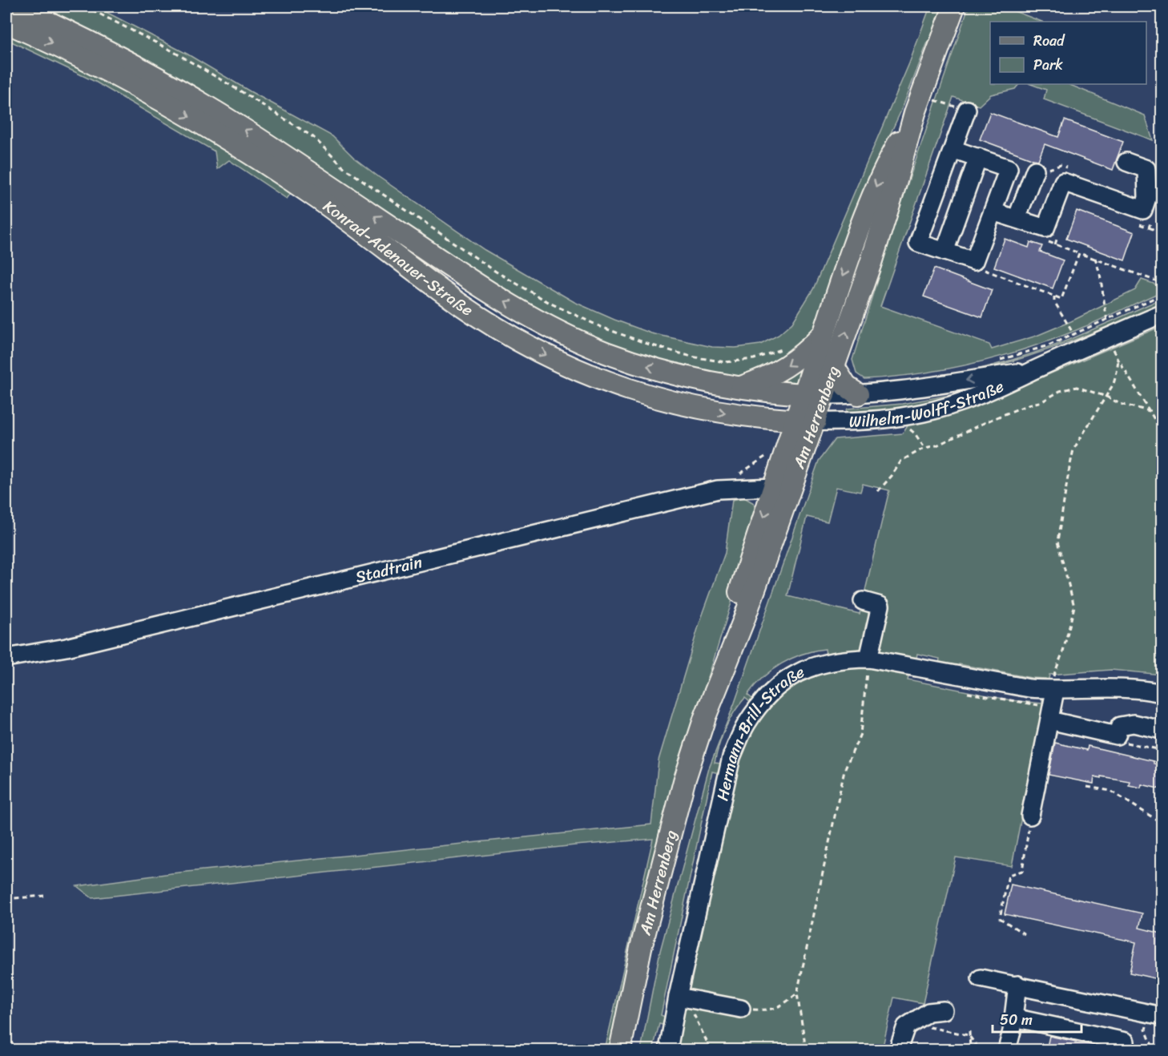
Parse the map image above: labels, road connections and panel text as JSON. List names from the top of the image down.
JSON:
{
  "streets": {
    "main road": ["Konrad-Adenauer-Straße", "Am Herrenberg"],
    "street": ["Wilhelm-Wolff-Straße", "Stadtrain", "Hermann-Brill-Straße"]
  },
  "crossings": [
    ["Konrad-Adenauer-Straße", "Wilhelm-Wolff-Straße"],
    ["Konrad-Adenauer-Straße", "Am Herrenberg"],
    ["Wilhelm-Wolff-Straße", "Am Herrenberg"],
    ["Am Herrenberg", "Stadtrain"]
  ],
  "legend": ["Road", "Park"],
  "scale_bar": "50 m"
}
